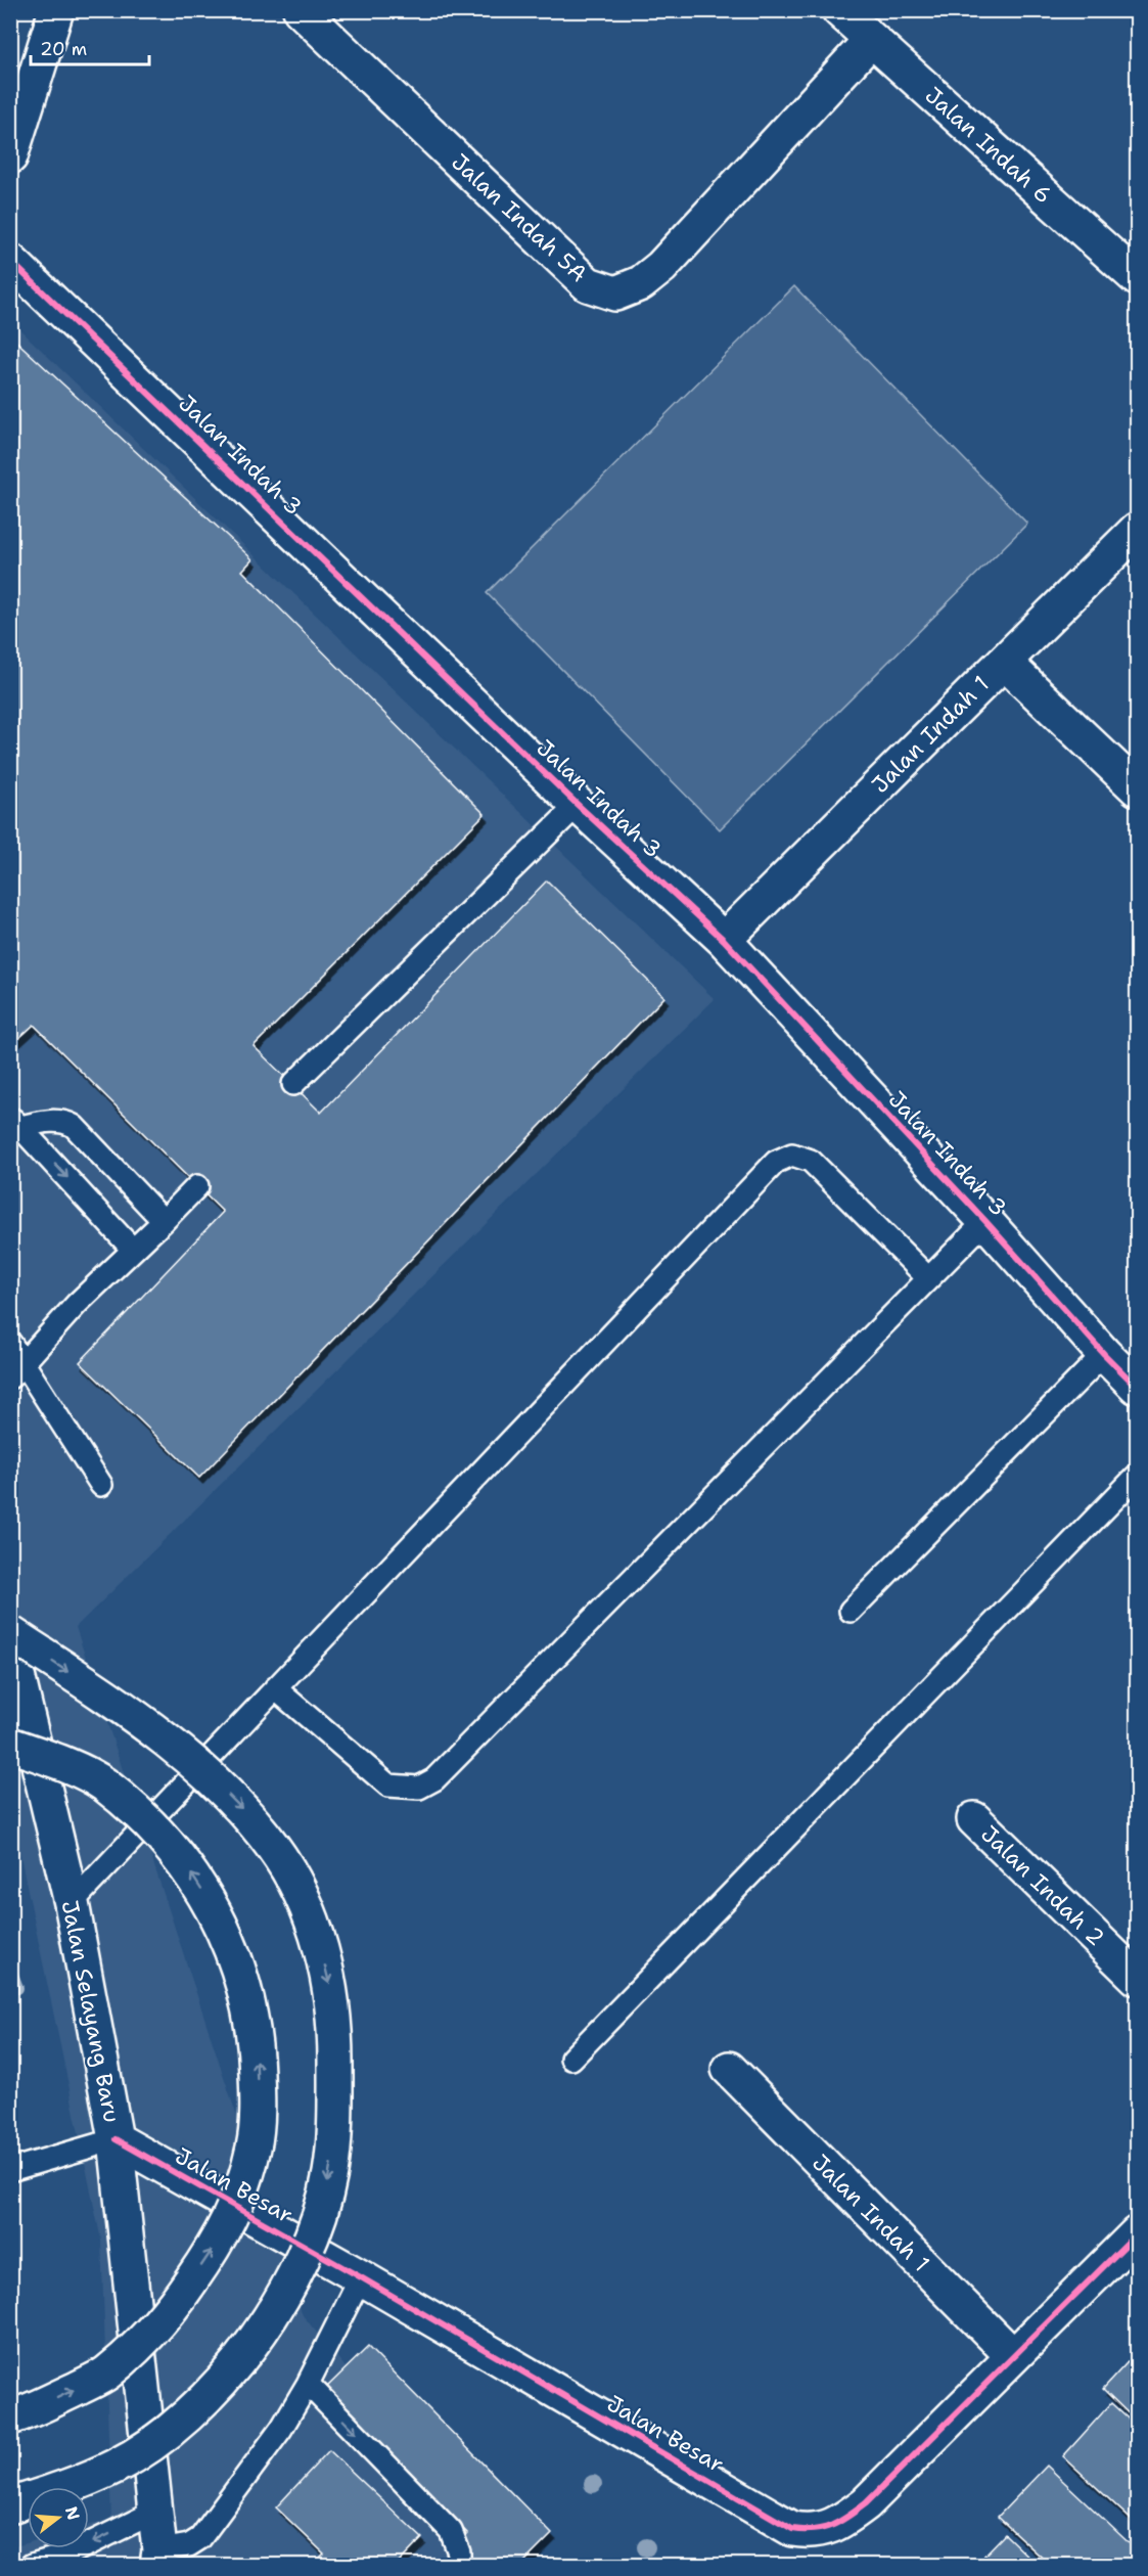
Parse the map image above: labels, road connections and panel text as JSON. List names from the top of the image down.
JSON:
{
  "streets": {
    "main road": [
      "Jalan Indah 6",
      "Jalan Indah 5A",
      "Jalan Indah 3",
      "Jalan Indah 1",
      "Jalan Indah 2",
      "Jalan Selayang Baru",
      "Jalan Besar"
    ]
  },
  "crossings": [
    ["Jalan Indah 6", "Jalan Indah 5A"],
    ["Jalan Indah 3", "Jalan Indah 1"],
    ["Jalan Indah 1", "Jalan Besar"],
    ["Jalan Selayang Baru", "Jalan Besar"]
  ],
  "scale_bar": "20 m",
  "north": "right"
}
